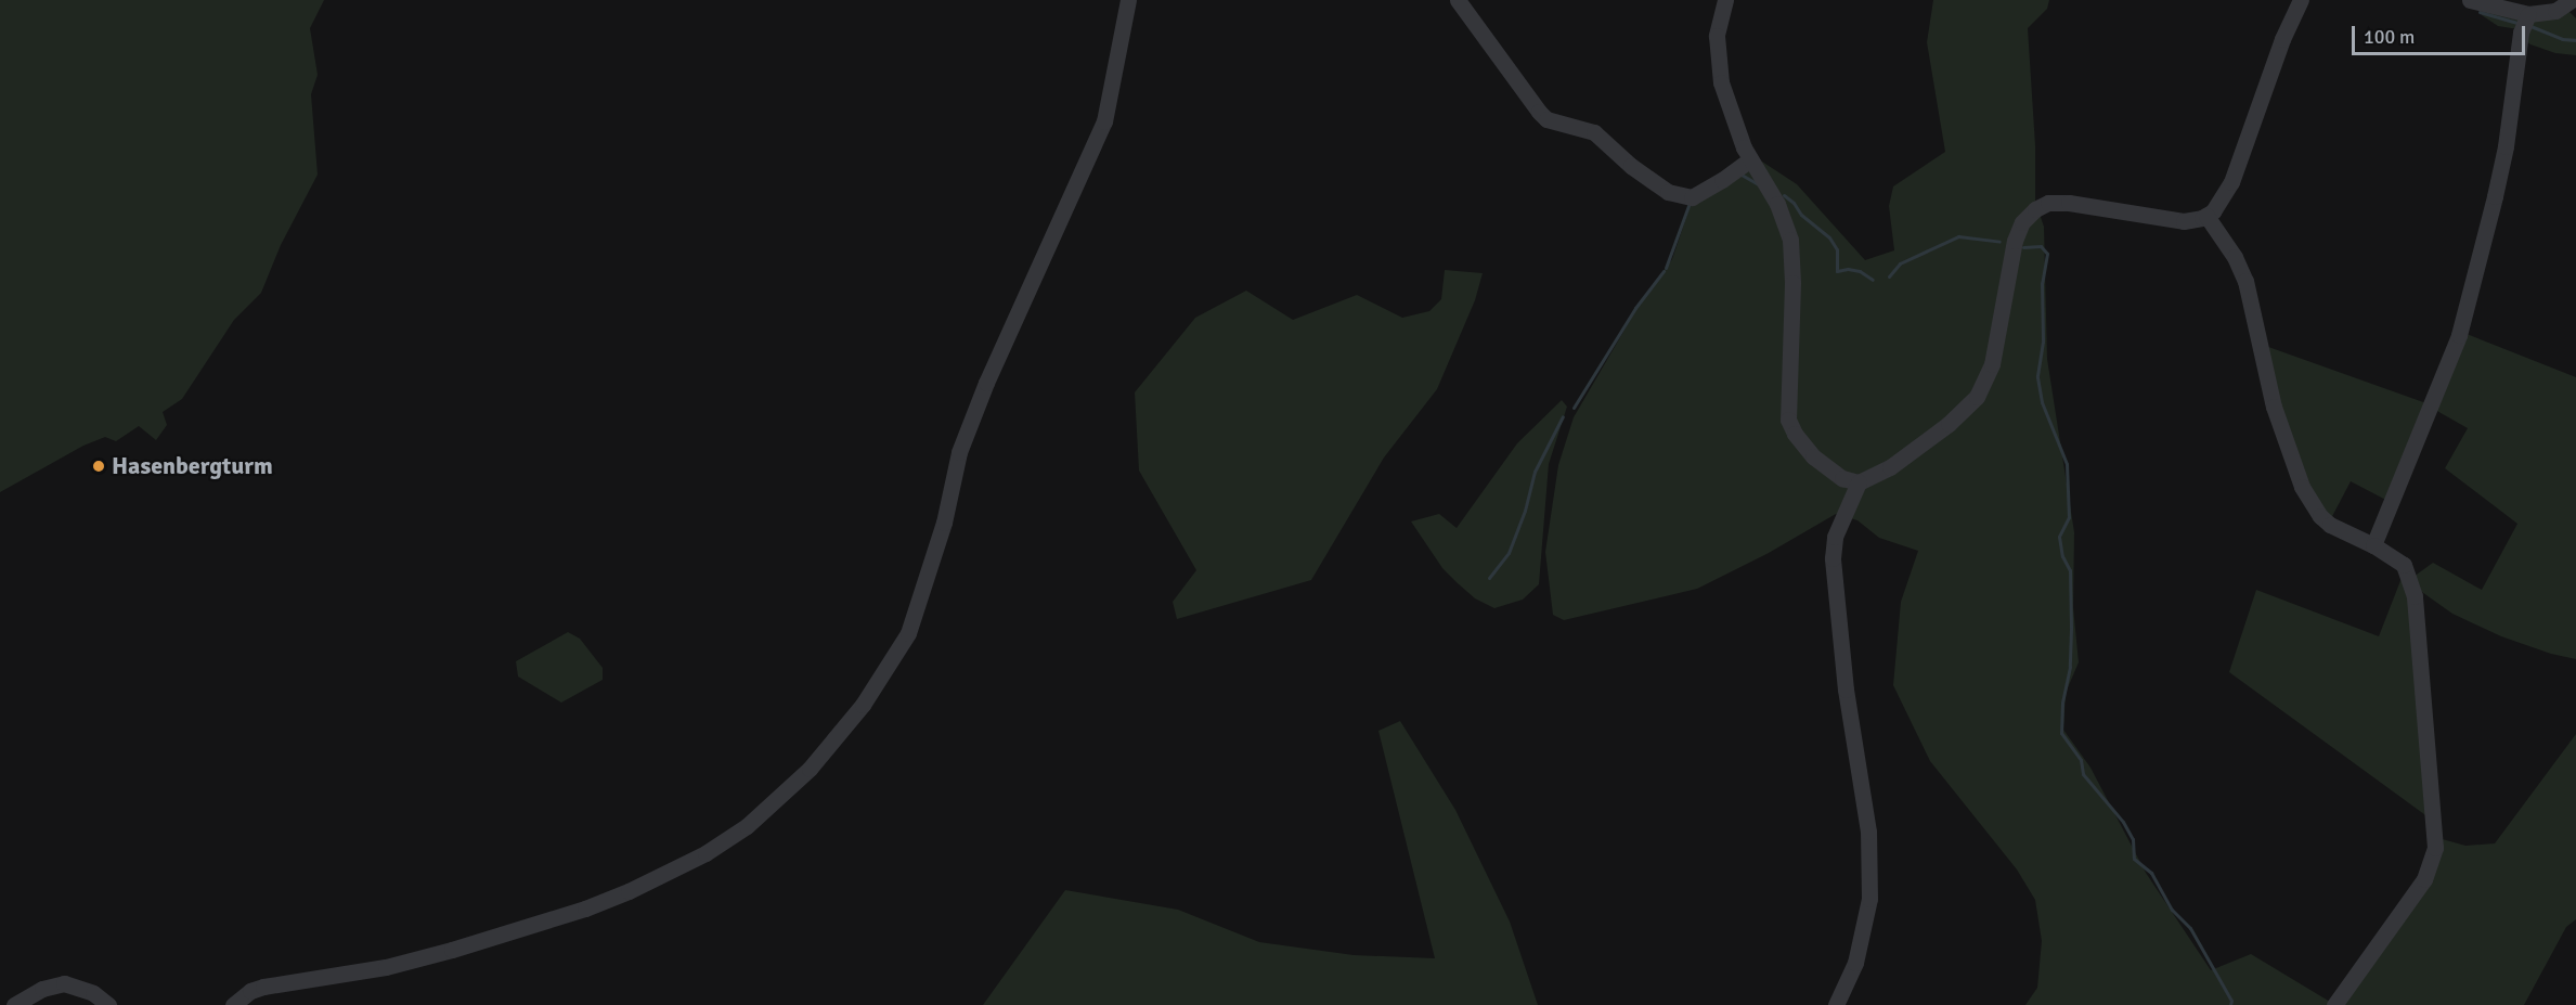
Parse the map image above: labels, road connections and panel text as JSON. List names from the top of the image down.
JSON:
{
  "places": ["Hasenbergturm"],
  "scale_bar": "100 m"
}
